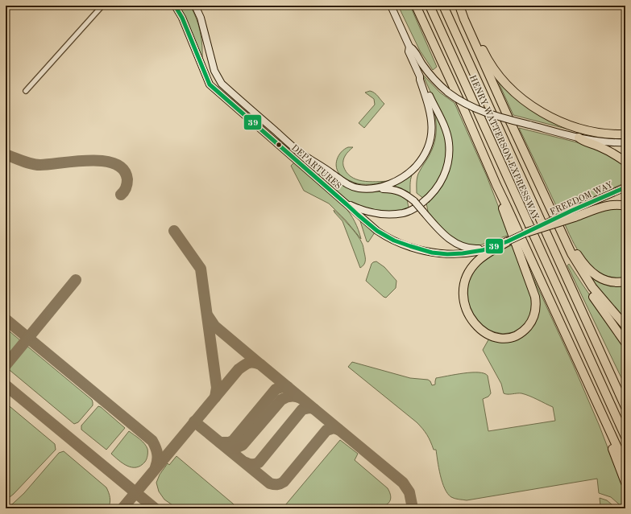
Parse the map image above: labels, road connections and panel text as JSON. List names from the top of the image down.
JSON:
{
  "streets": {
    "highway": ["HENRY WATTERSON EXPRESSWAY"],
    "main road": ["DEPARTURES", "FREEDOM WAY"]
  },
  "lines": ["transit line 39"]
}
